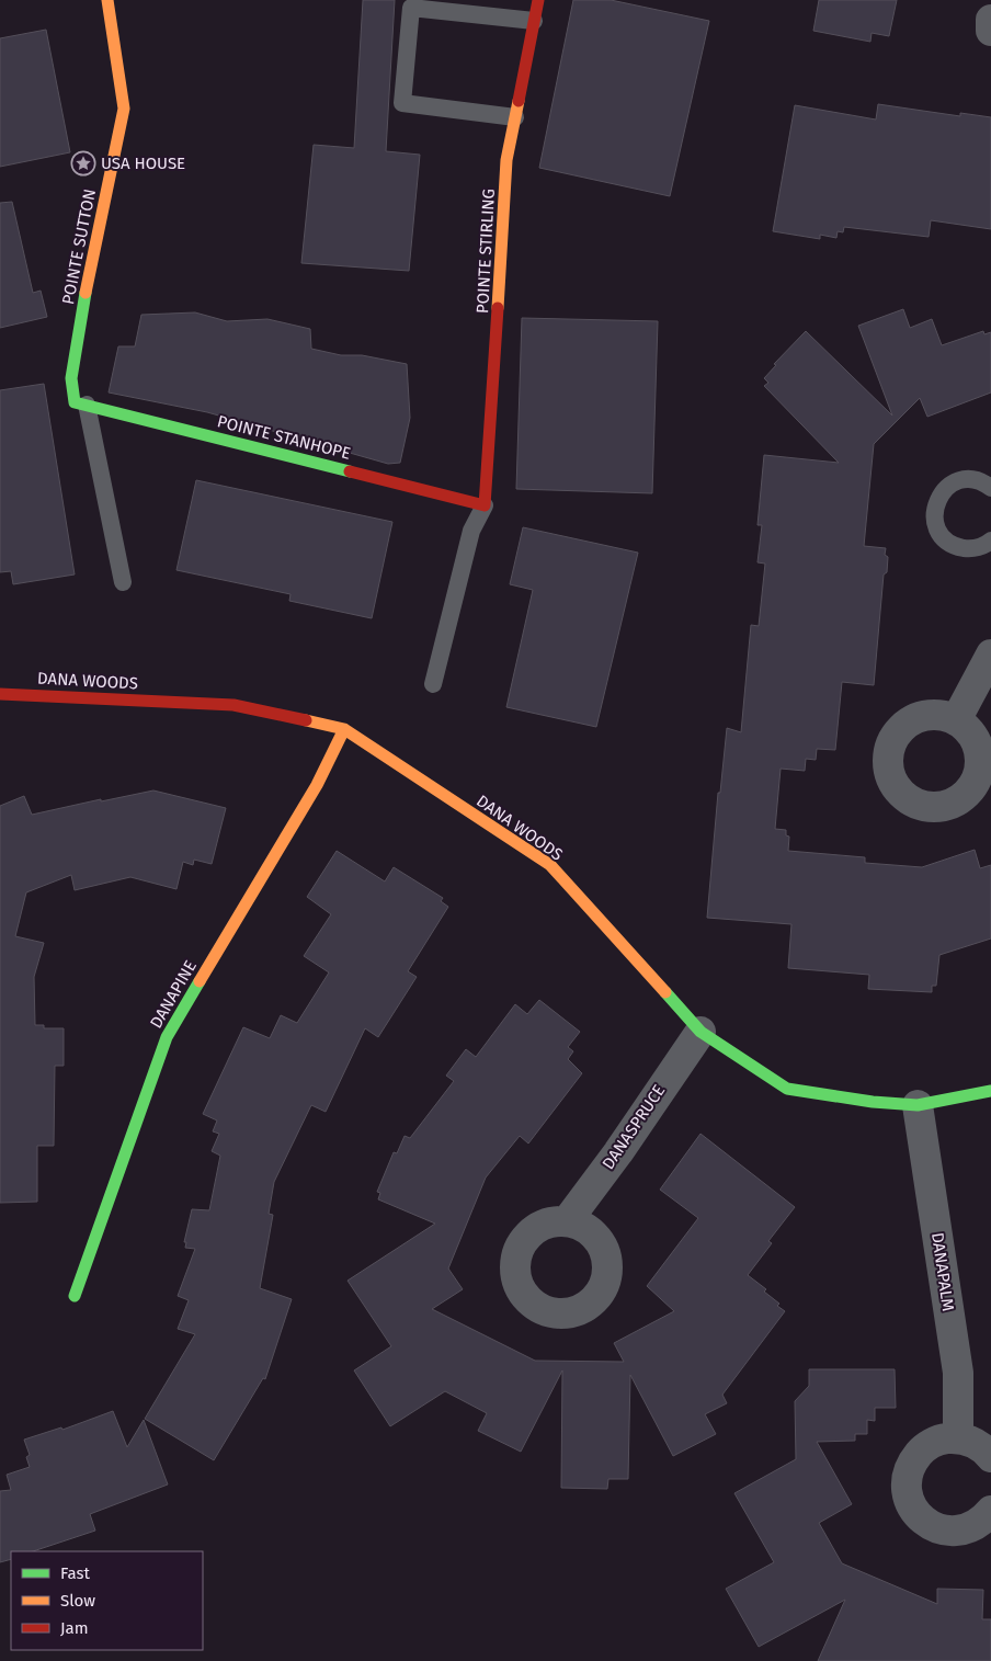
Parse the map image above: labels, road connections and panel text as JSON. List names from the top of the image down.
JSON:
{
  "streets": {
    "street": [
      "POINTE SUTTON",
      "POINTE STIRLING",
      "POINTE STANHOPE",
      "DANA WOODS",
      "DANAPINE",
      "DANASPRUCE",
      "DANAPALM"
    ]
  },
  "crossings": [
    ["POINTE SUTTON", "POINTE STANHOPE"],
    ["POINTE STIRLING", "POINTE STANHOPE"],
    ["DANA WOODS", "DANAPINE"],
    ["DANA WOODS", "DANASPRUCE"],
    ["DANA WOODS", "DANAPALM"]
  ],
  "places": {
    "place": ["USA HOUSE"]
  },
  "legend": ["Fast", "Slow", "Jam"]
}
